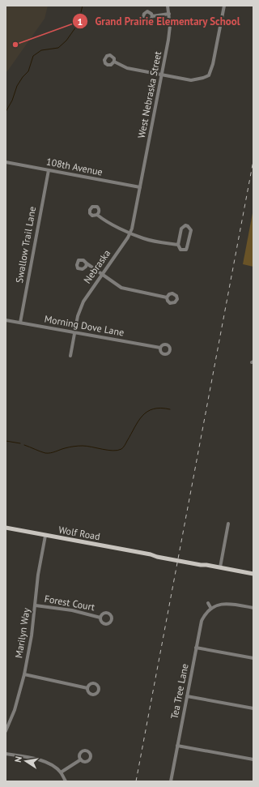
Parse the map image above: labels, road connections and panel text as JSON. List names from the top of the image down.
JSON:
{
  "streets": {
    "main road": ["Wolf Road"],
    "street": [
      "West Nebraska Street",
      "108th Avenue",
      "Swallow Trail Lane",
      "Nebraska",
      "Morning Dove Lane",
      "Forest Court",
      "Marilyn Way",
      "Tea Tree Lane"
    ]
  },
  "crossings": [
    ["West Nebraska Street", "108th Avenue"],
    ["West Nebraska Street", "Nebraska"],
    ["108th Avenue", "Swallow Trail Lane"],
    ["108th Avenue", "Nebraska"],
    ["Swallow Trail Lane", "Morning Dove Lane"],
    ["Nebraska", "Morning Dove Lane"],
    ["Wolf Road", "Marilyn Way"],
    ["Forest Court", "Marilyn Way"]
  ],
  "places": ["Grand Prairie Elementary School"],
  "north": "left"
}
